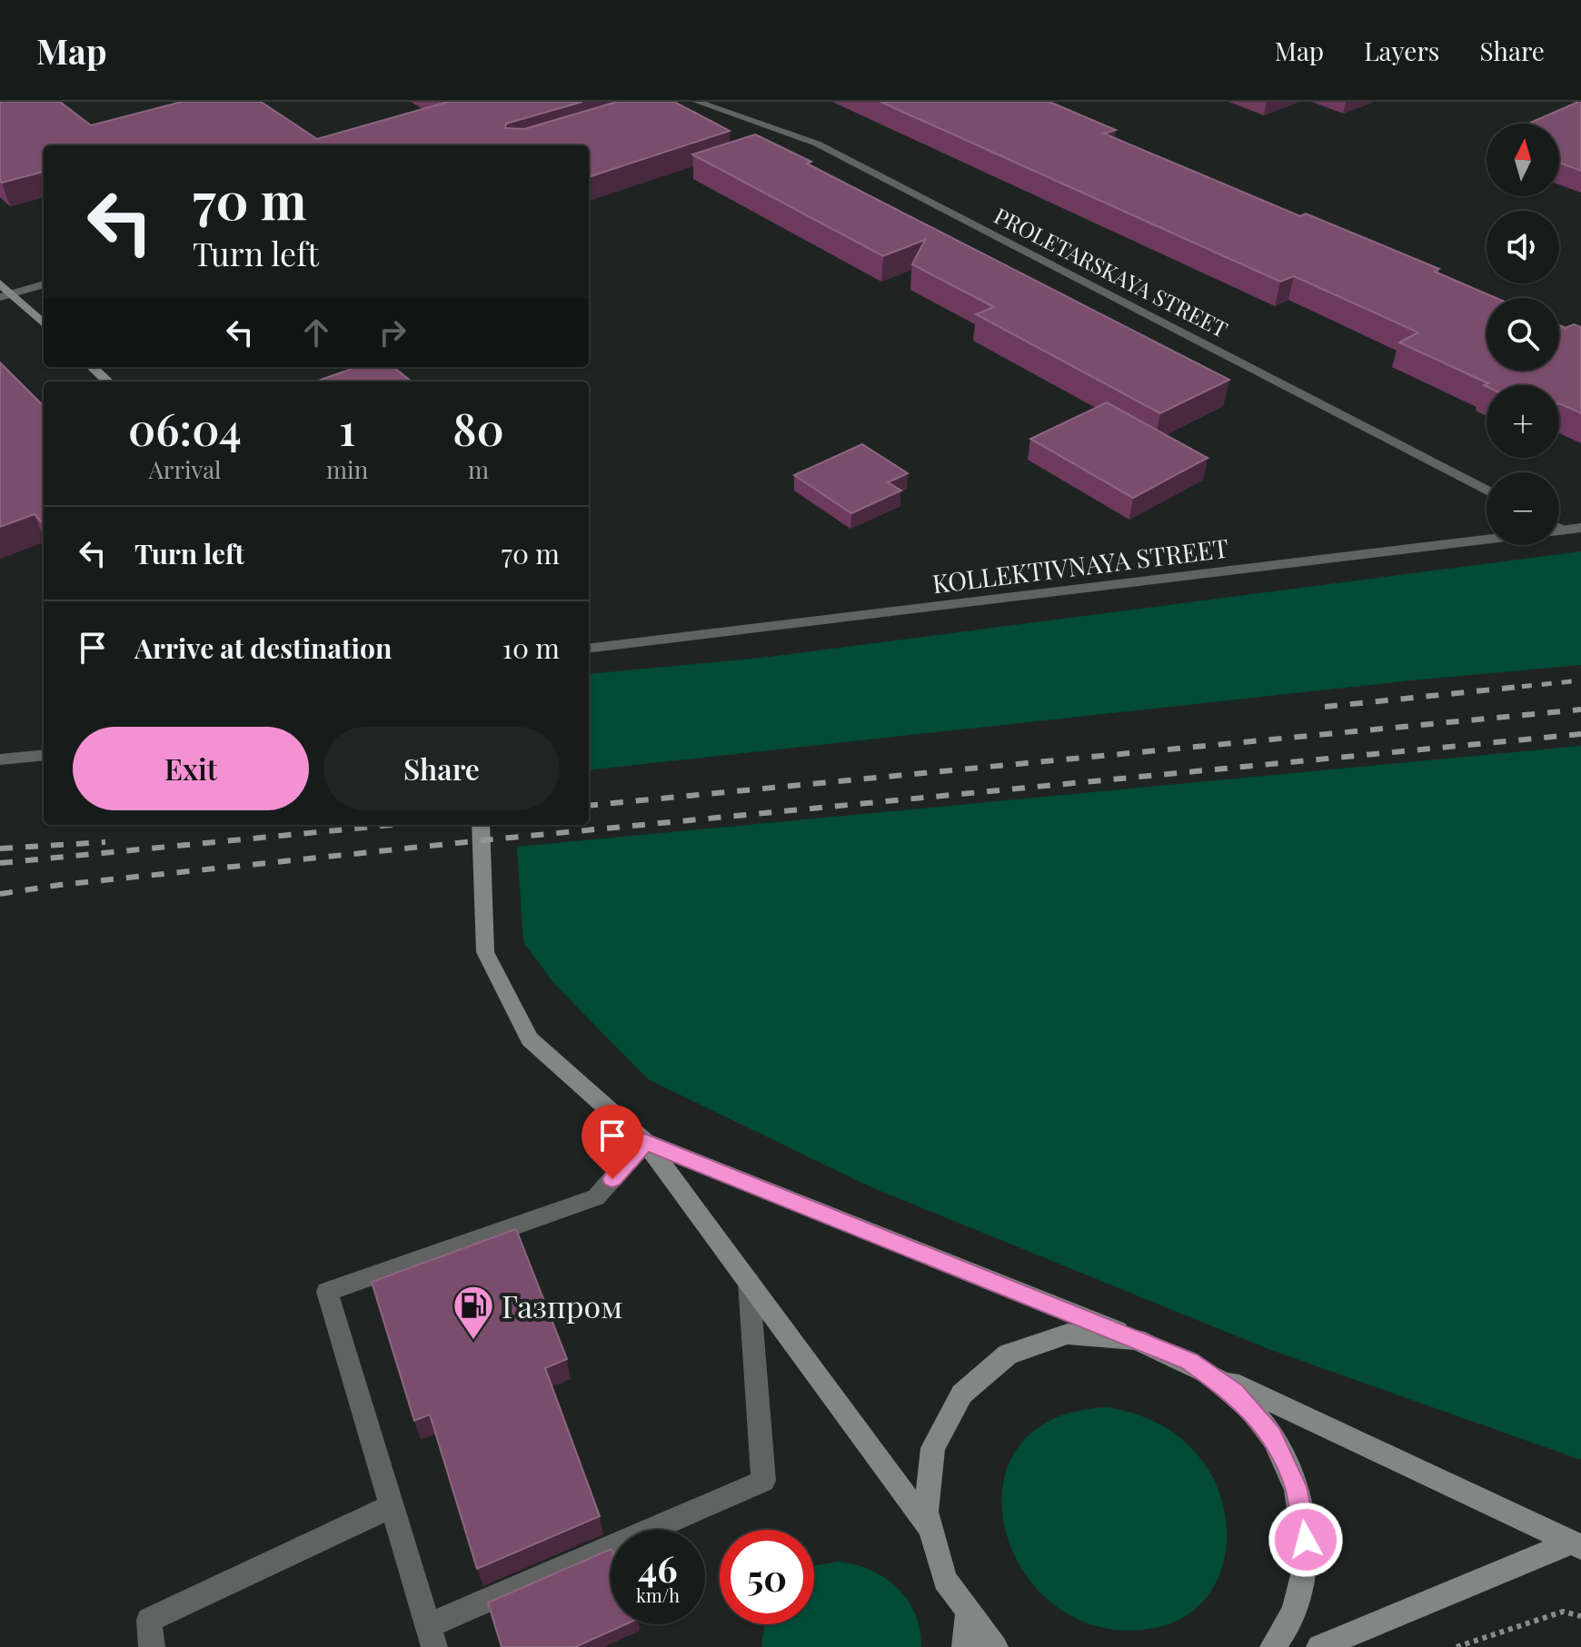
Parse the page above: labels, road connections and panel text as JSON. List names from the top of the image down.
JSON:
{
  "streets": {
    "street": ["PROLETARSKAYA STREET", "KOLLEKTIVNAYA STREET"]
  },
  "places": {
    "fuel station": ["Газпром"]
  },
  "north": "top",
  "page": {
    "header": "Map",
    "nav": ["Map", "Layers", "Share"],
    "map_buttons": ["+", "−"],
    "turn": ["70 m", "Turn left"],
    "eta": [
      "06:04",
      "Arrival",
      "1",
      "min",
      "80",
      "m"
    ],
    "list": [
      {
        "name": "Turn left",
        "value": "70 m"
      },
      {
        "name": "Arrive at destination",
        "value": "10 m"
      }
    ],
    "buttons": ["Exit", "Share"],
    "speed": "46 km/h",
    "limit": "50"
  }
}
